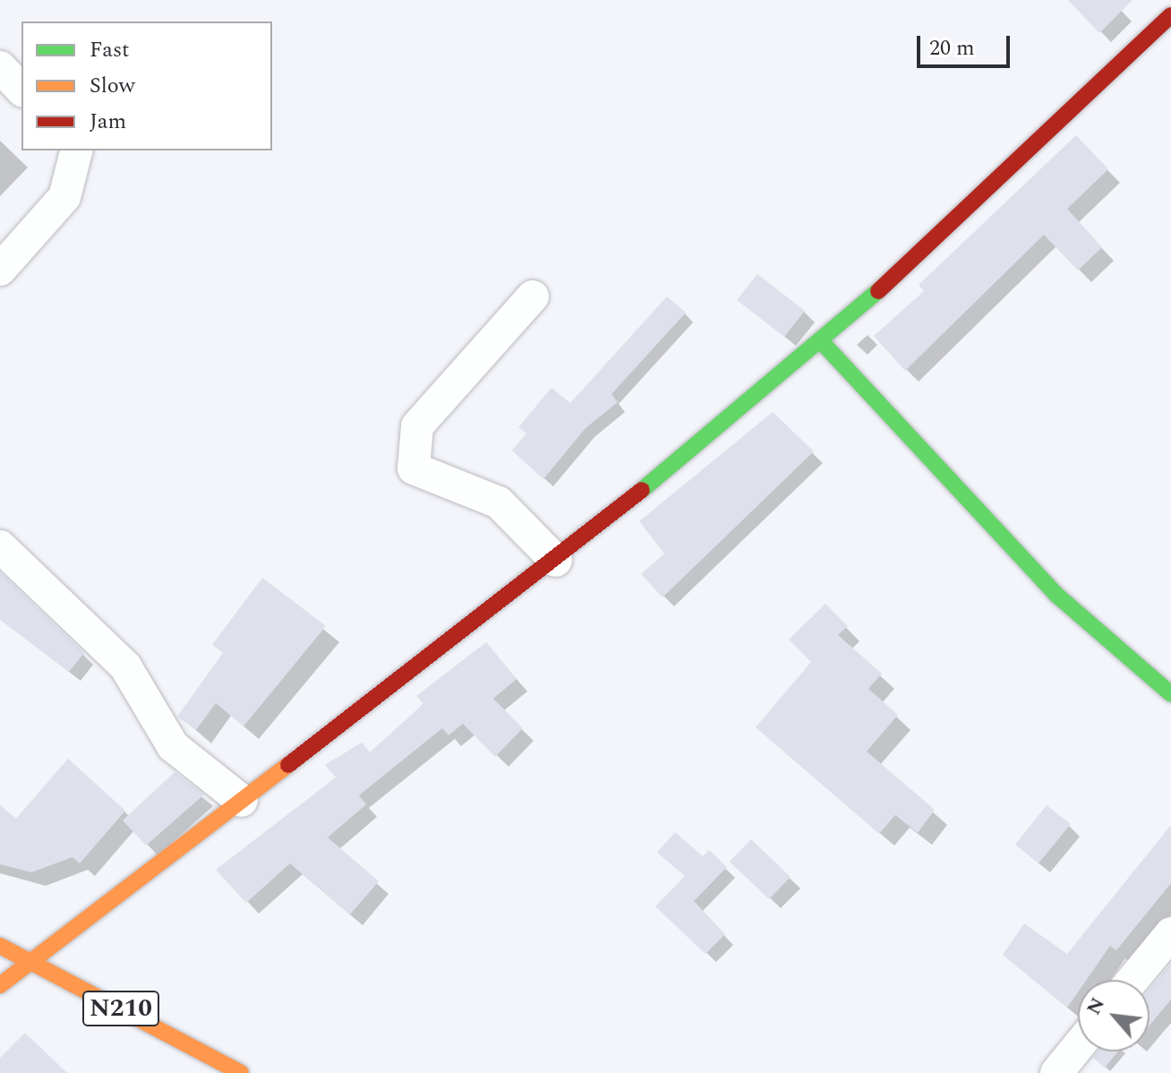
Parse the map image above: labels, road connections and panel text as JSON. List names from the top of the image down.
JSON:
{
  "streets": {
    "main road": ["N210"]
  },
  "legend": ["Fast", "Slow", "Jam"],
  "scale_bar": "20 m",
  "north": "top left"
}
